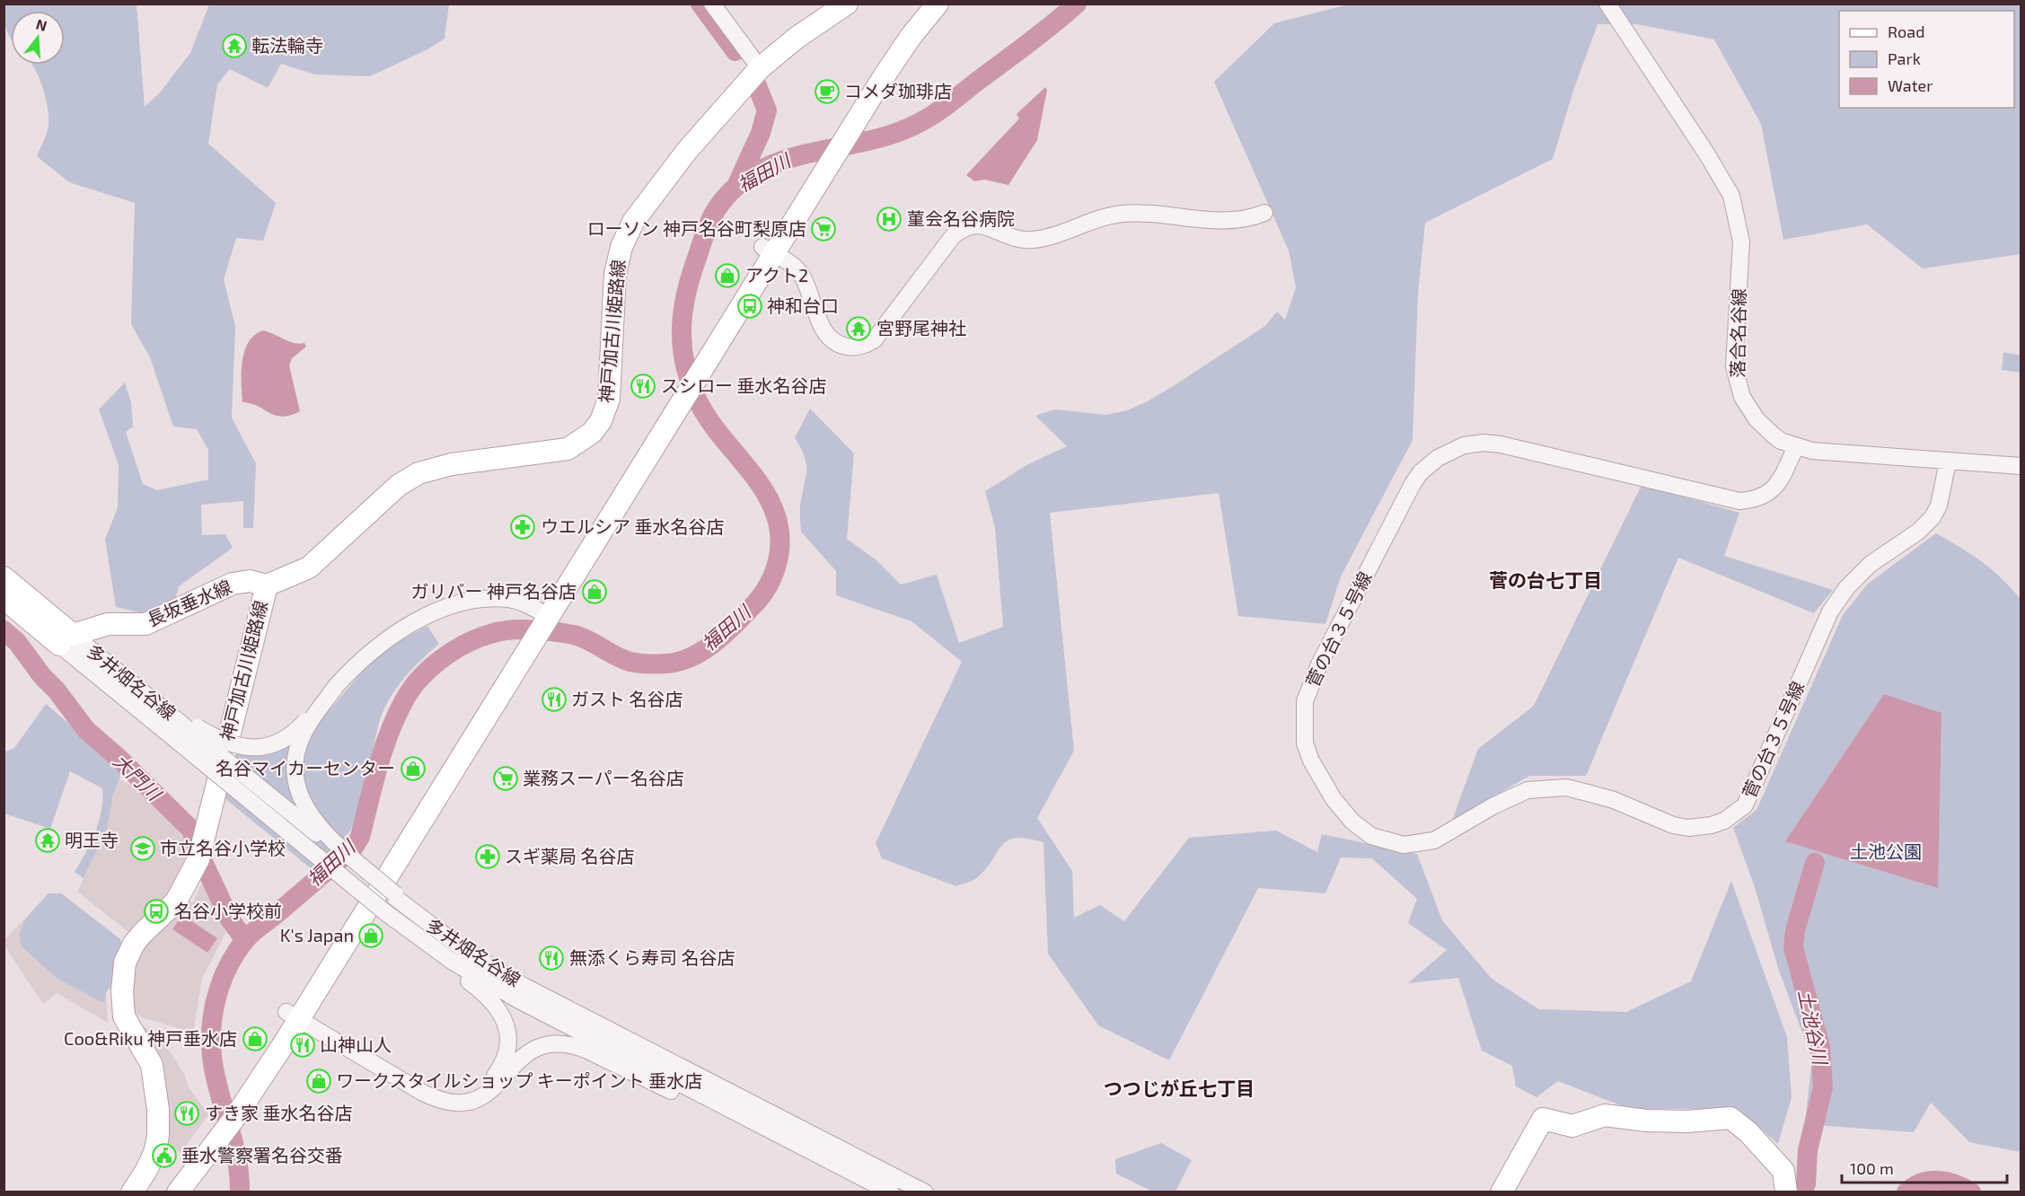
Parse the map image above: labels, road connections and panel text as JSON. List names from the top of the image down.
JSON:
{
  "streets": {
    "main road": ["神戸加古川姫路線", "長坂垂水線"],
    "street": ["落合名谷線", "菅の台３５号線", "多井畑名谷線"]
  },
  "crossings": [
    ["神戸加古川姫路線", "長坂垂水線"],
    ["落合名谷線", "菅の台３５号線"],
    ["長坂垂水線", "多井畑名谷線"]
  ],
  "districts": ["菅の台七丁目", "つつじが丘七丁目"],
  "water": ["福田川", "大門川", "土池谷川"],
  "parks": ["土池公園"],
  "places": {
    "temple": ["転法輪寺", "宮野尾神社", "明王寺"],
    "cafe": ["コメダ珈琲店"],
    "hospital": ["菫会名谷病院"],
    "supermarket": ["ローソン 神戸名谷町梨原店", "業務スーパー名谷店"],
    "shop": [
      "アクト2",
      "ガリバー 神戸名谷店",
      "名谷マイカーセンター",
      "K's Japan",
      "Coo&Riku 神戸垂水店",
      "ワークスタイルショップ キーポイント 垂水店"
    ],
    "bus stop": ["神和台口", "名谷小学校前"],
    "restaurant": [
      "スシロー 垂水名谷店",
      "ガスト 名谷店",
      "無添くら寿司 名谷店",
      "山神山人",
      "すき家 垂水名谷店"
    ],
    "pharmacy": ["ウエルシア 垂水名谷店", "スギ薬局 名谷店"],
    "school or university": ["市立名谷小学校"],
    "public building": ["垂水警察署名谷交番"]
  },
  "legend": ["Road", "Park", "Water"],
  "scale_bar": "100 m",
  "north": "top"
}
